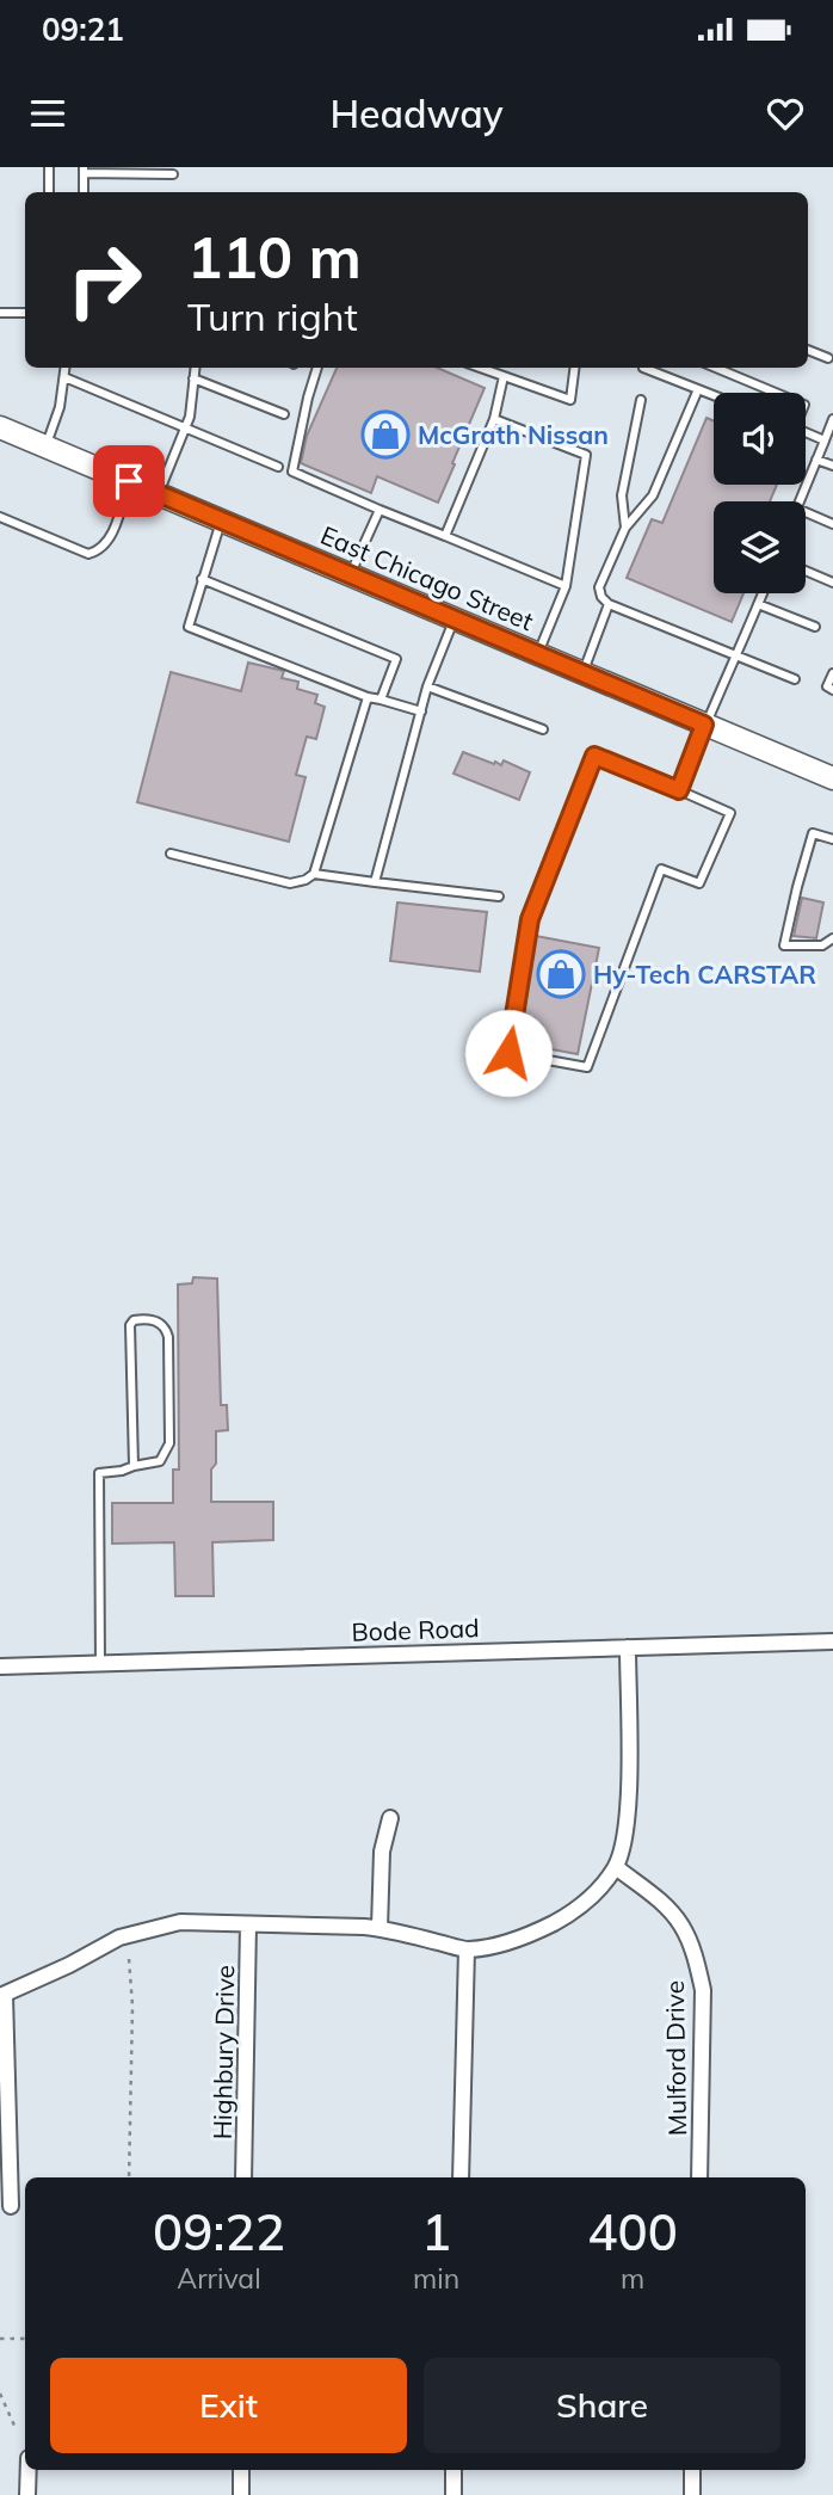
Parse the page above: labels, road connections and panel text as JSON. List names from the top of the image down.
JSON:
{
  "streets": {
    "main road": ["East Chicago Street"],
    "street": ["Bode Road", "Highbury Drive", "Mulford Drive"]
  },
  "places": {
    "shop": ["McGrath Nissan", "Hy-Tech CARSTAR"]
  },
  "page": {
    "status": "09:21",
    "header": "Headway",
    "turn": ["110 m", "Turn right"],
    "eta": [
      "09:22",
      "Arrival",
      "1",
      "min",
      "400",
      "m"
    ],
    "buttons": ["Exit", "Share"]
  }
}
